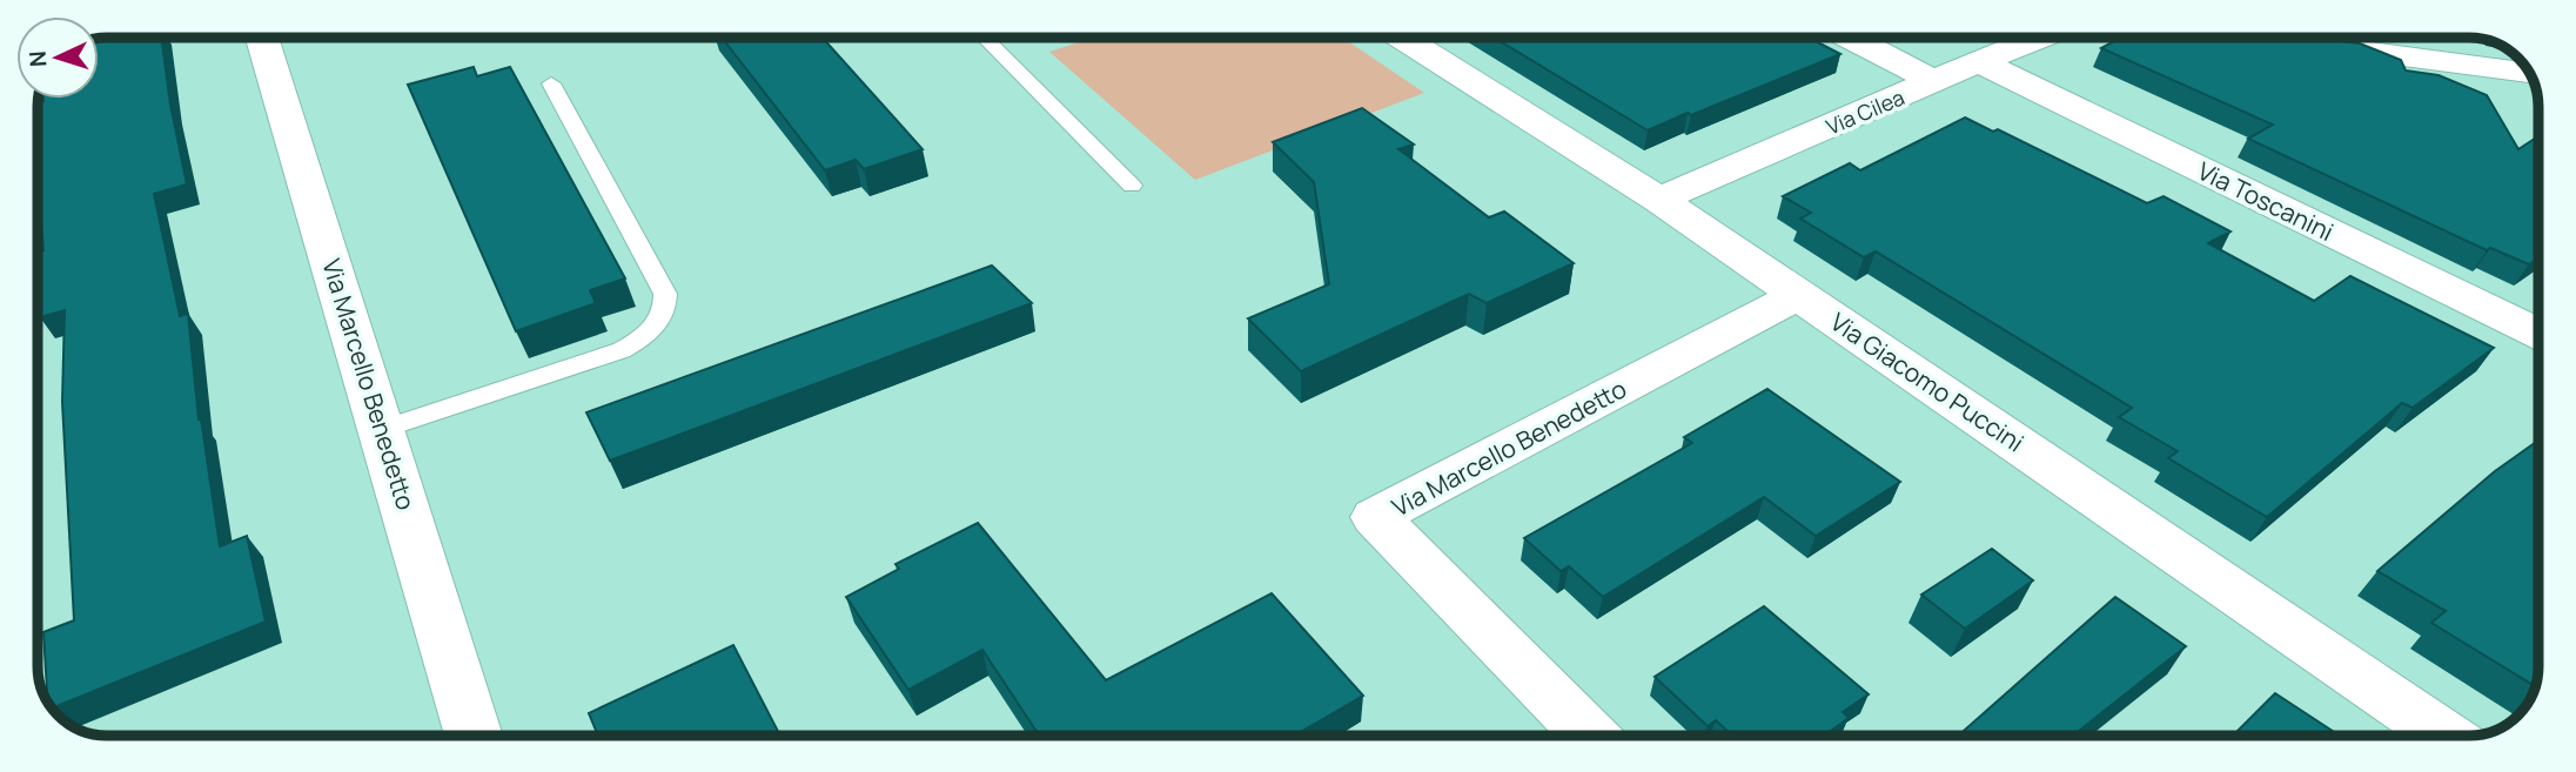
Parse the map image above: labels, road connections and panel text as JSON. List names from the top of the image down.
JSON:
{
  "streets": {
    "street": [
      "Via Cilea",
      "Via Toscanini",
      "Via Giacomo Puccini",
      "Via Marcello Benedetto"
    ]
  },
  "crossings": [
    ["Via Cilea", "Via Toscanini"],
    ["Via Cilea", "Via Giacomo Puccini"],
    ["Via Giacomo Puccini", "Via Marcello Benedetto"]
  ],
  "north": "left"
}
